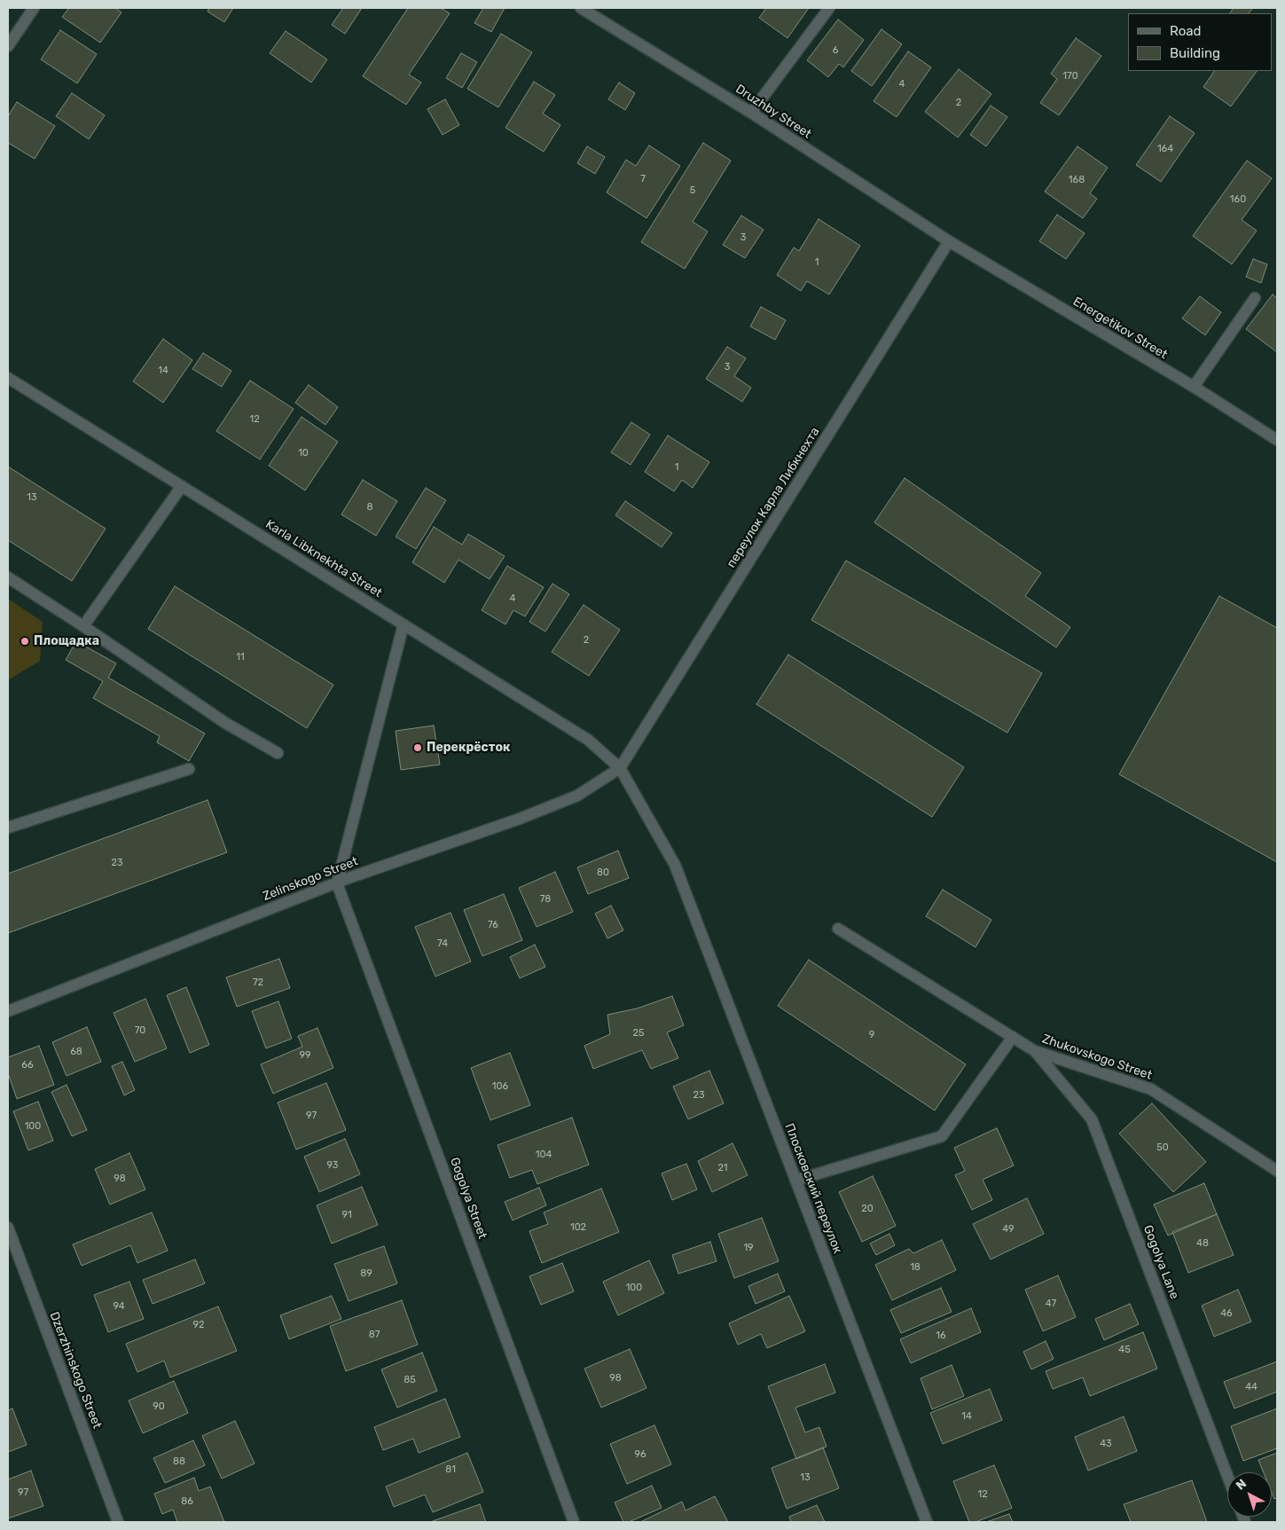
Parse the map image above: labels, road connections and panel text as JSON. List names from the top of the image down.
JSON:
{
  "streets": {
    "street": [
      "Druzhby Street",
      "Energetikov Street",
      "переулок Карла Либкнехта",
      "Karla Libknekhta Street",
      "Zelinskogo Street",
      "Zhukovskogo Street",
      "Плосковский переулок",
      "Gogolya Street",
      "Gogolya Lane",
      "Dzerzhinskogo Street"
    ]
  },
  "crossings": [
    ["Druzhby Street", "Energetikov Street"],
    ["Druzhby Street", "переулок Карла Либкнехта"],
    ["Energetikov Street", "переулок Карла Либкнехта"],
    ["переулок Карла Либкнехта", "Karla Libknekhta Street"],
    ["переулок Карла Либкнехта", "Zelinskogo Street"],
    ["переулок Карла Либкнехта", "Плосковский переулок"],
    ["Karla Libknekhta Street", "Zelinskogo Street"],
    ["Karla Libknekhta Street", "Плосковский переулок"],
    ["Zelinskogo Street", "Плосковский переулок"],
    ["Zelinskogo Street", "Gogolya Street"],
    ["Zhukovskogo Street", "Gogolya Lane"]
  ],
  "places": ["Площадка", "Перекрёсток"],
  "house_numbers": [
    "6",
    "170",
    "4",
    "2",
    "164",
    "7",
    "168",
    "5",
    "160",
    "3",
    "1",
    "3",
    "14",
    "12",
    "10",
    "1",
    "13",
    "8",
    "4",
    "2",
    "11",
    "23",
    "80",
    "78",
    "76",
    "74",
    "72",
    "70",
    "25",
    "9",
    "68",
    "99",
    "66",
    "106",
    "23",
    "97",
    "100",
    "50",
    "104",
    "93",
    "21",
    "98",
    "20",
    "91",
    "102",
    "49",
    "48",
    "19",
    "18",
    "89",
    "100",
    "47",
    "94",
    "46",
    "92",
    "87",
    "16",
    "45",
    "98",
    "85",
    "44",
    "90",
    "14",
    "43",
    "96",
    "88",
    "81",
    "13",
    "97",
    "12",
    "86"
  ],
  "legend": ["Road", "Building"],
  "north": "top left"
}
